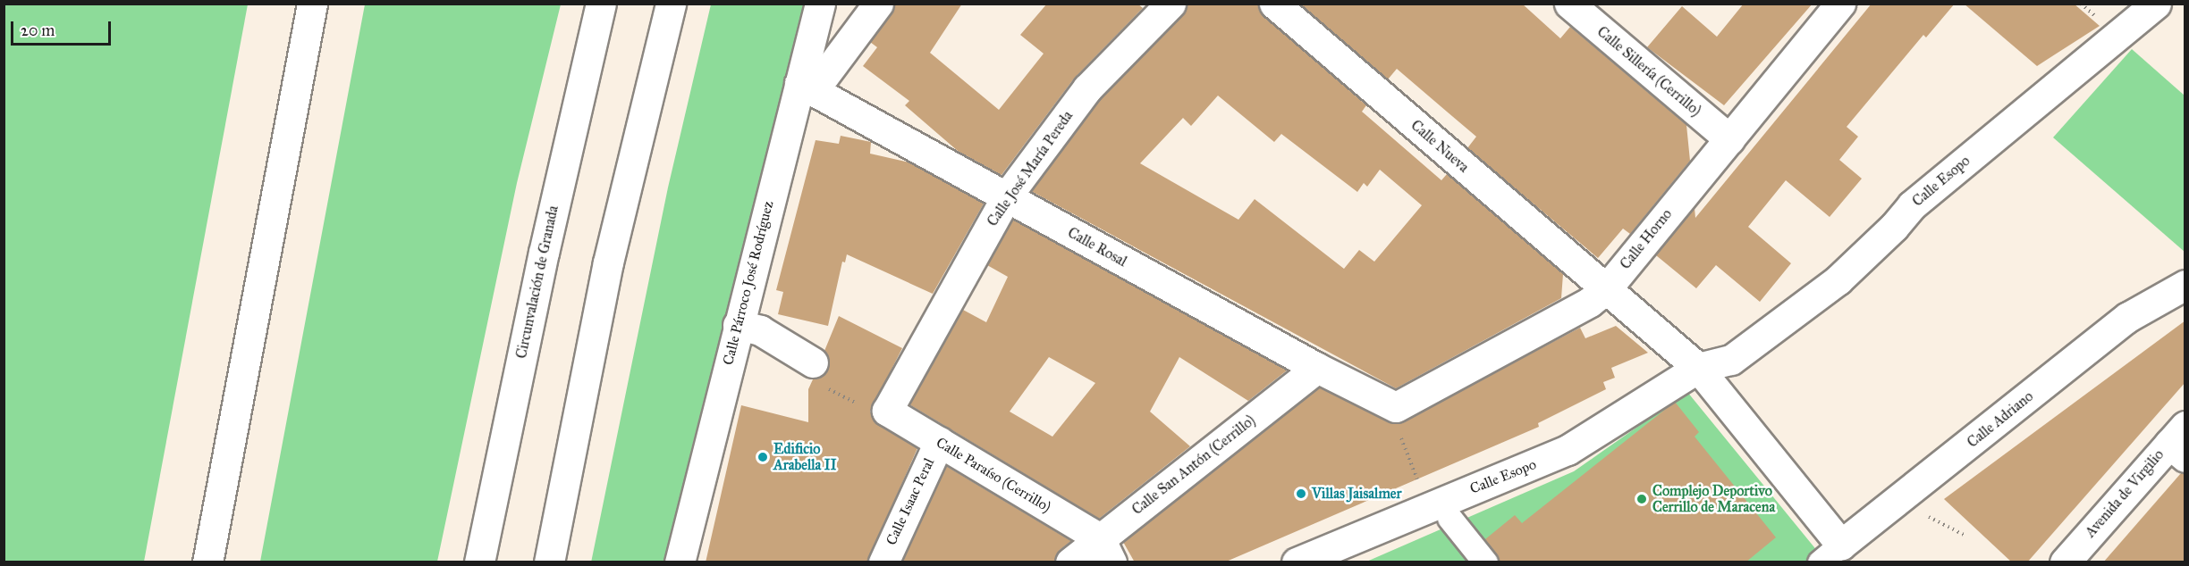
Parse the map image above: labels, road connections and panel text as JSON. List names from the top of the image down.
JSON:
{
  "streets": {
    "main road": [
      "Calle Sillería (Cerrillo)",
      "Calle Nueva",
      "Calle José María Pereda",
      "Calle Esopo",
      "Calle Horno",
      "Calle Rosal",
      "Circunvalación de Granada",
      "Calle Párroco José Rodríguez",
      "Calle Adriano",
      "Calle San Antón (Cerrillo)",
      "Calle Paraíso (Cerrillo)",
      "Avenida de Virgilio",
      "Calle Isaac Peral"
    ]
  },
  "crossings": [
    ["Calle Sillería (Cerrillo)", "Calle Horno"],
    ["Calle Nueva", "Calle Horno"],
    ["Calle José María Pereda", "Calle Rosal"],
    ["Calle José María Pereda", "Calle Paraíso (Cerrillo)"],
    ["Calle Horno", "Calle Rosal"],
    ["Calle Rosal", "Calle Párroco José Rodríguez"],
    ["Calle Rosal", "Calle San Antón (Cerrillo)"],
    ["Calle San Antón (Cerrillo)", "Calle Paraíso (Cerrillo)"],
    ["Calle Paraíso (Cerrillo)", "Calle Isaac Peral"]
  ],
  "places": ["Edificio Arabella II", "Villas Jaisalmer", "Complejo Deportivo Cerrillo de Maracena"],
  "scale_bar": "20 m"
}
